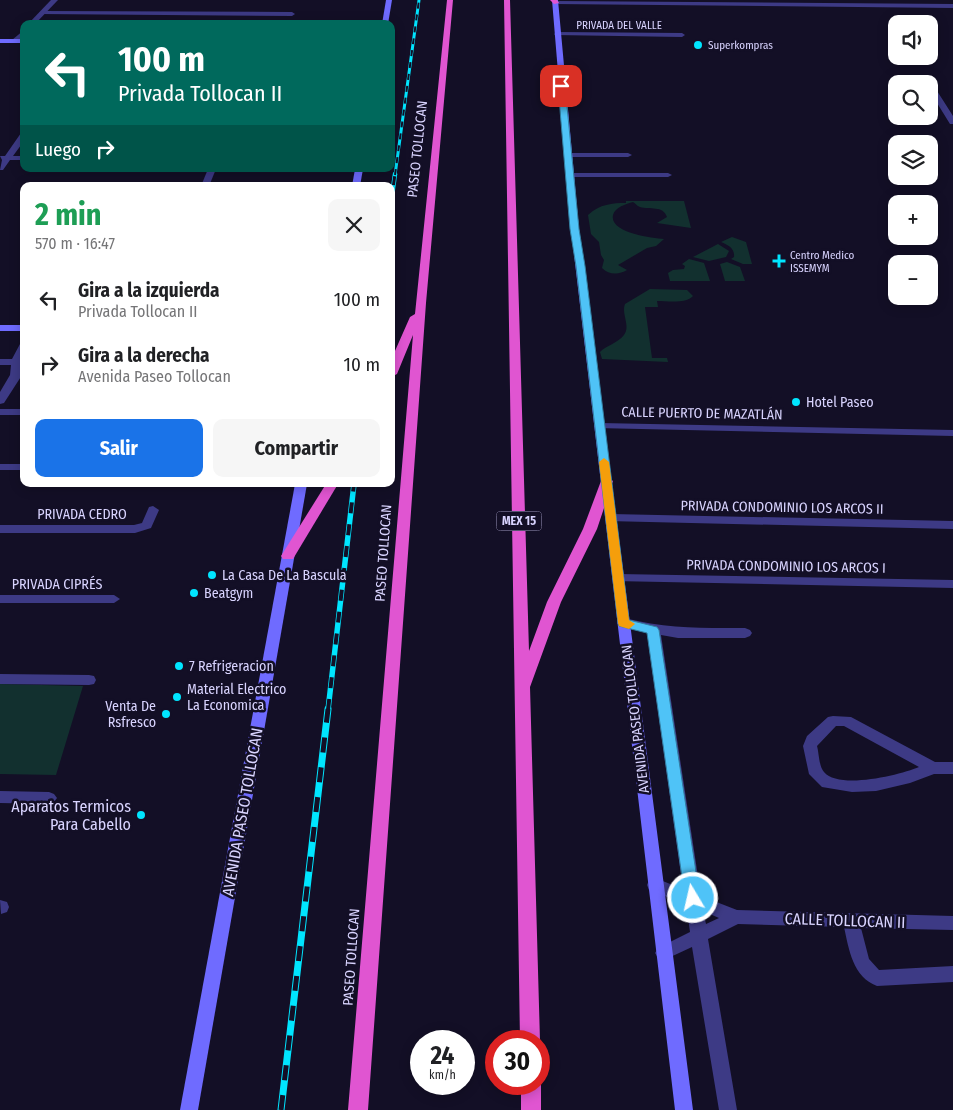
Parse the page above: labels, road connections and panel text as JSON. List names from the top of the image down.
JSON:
{
  "streets": {
    "highway": ["PASEO TOLLOCAN", "MEX 15"],
    "main road": ["AVENIDA PASEO TOLLOCAN"],
    "street": [
      "PRIVADA DEL VALLE",
      "CALLE PUERTO DE MAZATLÁN",
      "PRIVADA CONDOMINIO LOS ARCOS II",
      "PRIVADA CEDRO",
      "PRIVADA CONDOMINIO LOS ARCOS I",
      "PRIVADA CIPRÉS",
      "CALLE TOLLOCAN II"
    ]
  },
  "crossings": [
    ["PRIVADA DEL VALLE", "AVENIDA PASEO TOLLOCAN"],
    ["CALLE PUERTO DE MAZATLÁN", "AVENIDA PASEO TOLLOCAN"],
    ["PRIVADA CONDOMINIO LOS ARCOS II", "AVENIDA PASEO TOLLOCAN"],
    ["PRIVADA CONDOMINIO LOS ARCOS I", "AVENIDA PASEO TOLLOCAN"],
    ["AVENIDA PASEO TOLLOCAN", "CALLE TOLLOCAN II"]
  ],
  "places": {
    "other": [
      "Superkompras",
      "Hotel Paseo",
      "La Casa De La Bascula",
      "Beatgym",
      "7 Refrigeracion",
      "Material Electrico La Economica",
      "Venta De Rsfresco",
      "Aparatos Termicos Para Cabello"
    ],
    "health": ["Centro Medico ISSEMYM"]
  },
  "page": {
    "map_buttons": ["+", "−"],
    "turn": ["100 m", "Privada Tollocan II"],
    "then": "Luego",
    "heading": ["2 min", "570 m · 16:47"],
    "list": [
      {
        "name": "Gira a la izquierda",
        "note": "Privada Tollocan II",
        "value": "100 m"
      },
      {
        "name": "Gira a la derecha",
        "note": "Avenida Paseo Tollocan",
        "value": "10 m"
      }
    ],
    "buttons": ["Salir", "Compartir"],
    "speed": "24 km/h",
    "limit": "30"
  }
}
